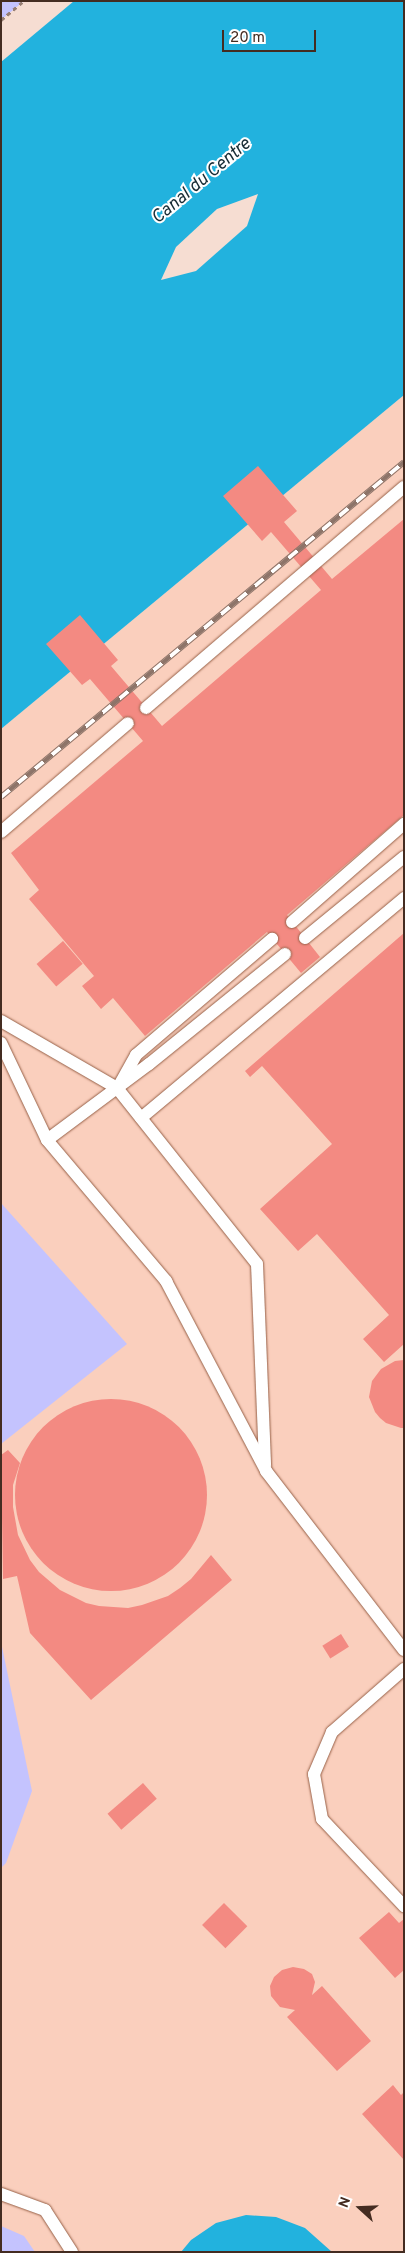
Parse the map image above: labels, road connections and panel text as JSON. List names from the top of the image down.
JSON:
{
  "water": ["Canal du Centre"],
  "scale_bar": "20 m",
  "north": "left"
}
